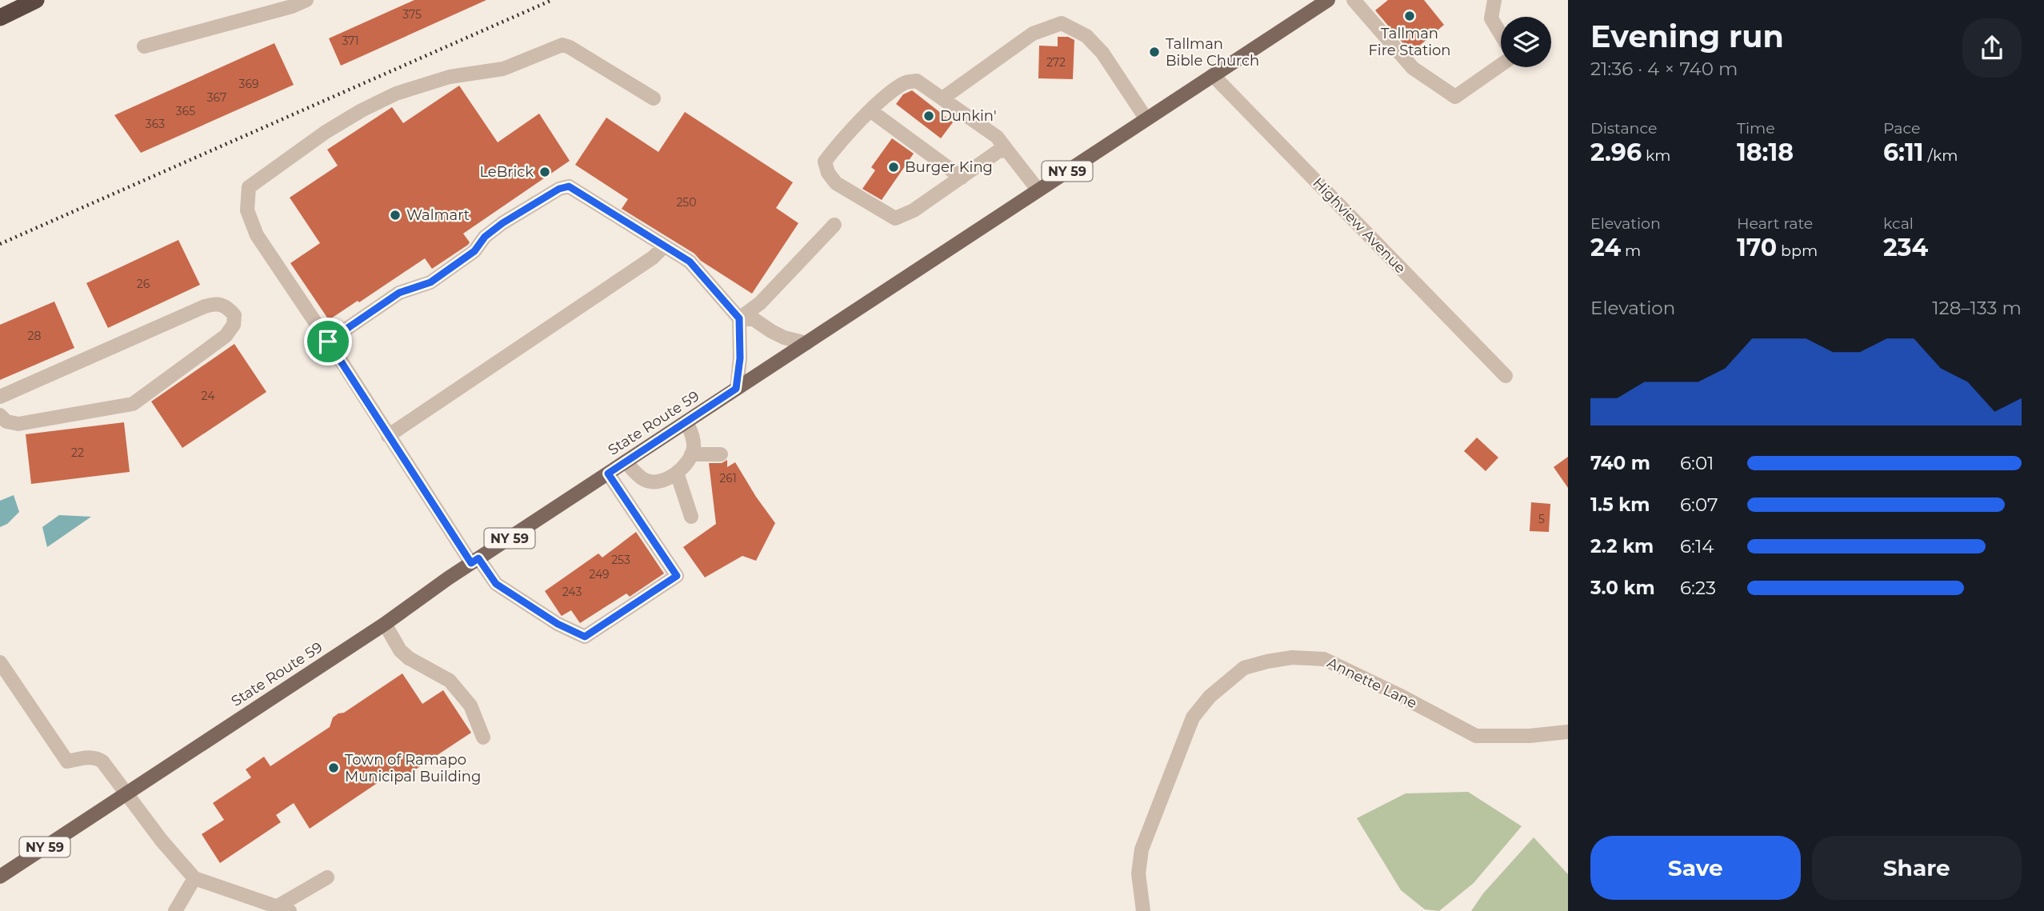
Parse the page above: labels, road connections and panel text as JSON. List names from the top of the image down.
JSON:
{
  "streets": {
    "main road": ["NY 59", "State Route 59"],
    "street": ["Highview Avenue", "Annette Lane"]
  },
  "crossings": [
    ["Highview Avenue", "State Route 59"]
  ],
  "places": [
    "Tallman Fire Station",
    "Tallman Bible Church",
    "Dunkin'",
    "Burger King",
    "LeBrick",
    "Walmart",
    "Town of Ramapo Municipal Building"
  ],
  "house_numbers": [
    "375",
    "371",
    "272",
    "369",
    "367",
    "365",
    "363",
    "250",
    "26",
    "28",
    "24",
    "22",
    "261",
    "5",
    "253",
    "249",
    "243"
  ],
  "page": {
    "heading": ["Evening run", "21:36 · 4 × 740 m"],
    "stats": [
      ["Distance", "2.96 km"],
      ["Time", "18:18"],
      ["Pace", "6:11 /km"],
      ["Elevation", "24 m"],
      ["Heart rate", "170 bpm"],
      ["kcal", "234"]
    ],
    "chart": ["Elevation", "128–133 m"],
    "list": [
      {
        "name": "740 m",
        "note": "6:01"
      },
      {
        "name": "1.5 km",
        "note": "6:07"
      },
      {
        "name": "2.2 km",
        "note": "6:14"
      },
      {
        "name": "3.0 km",
        "note": "6:23"
      }
    ],
    "buttons": ["Save", "Share"]
  }
}
